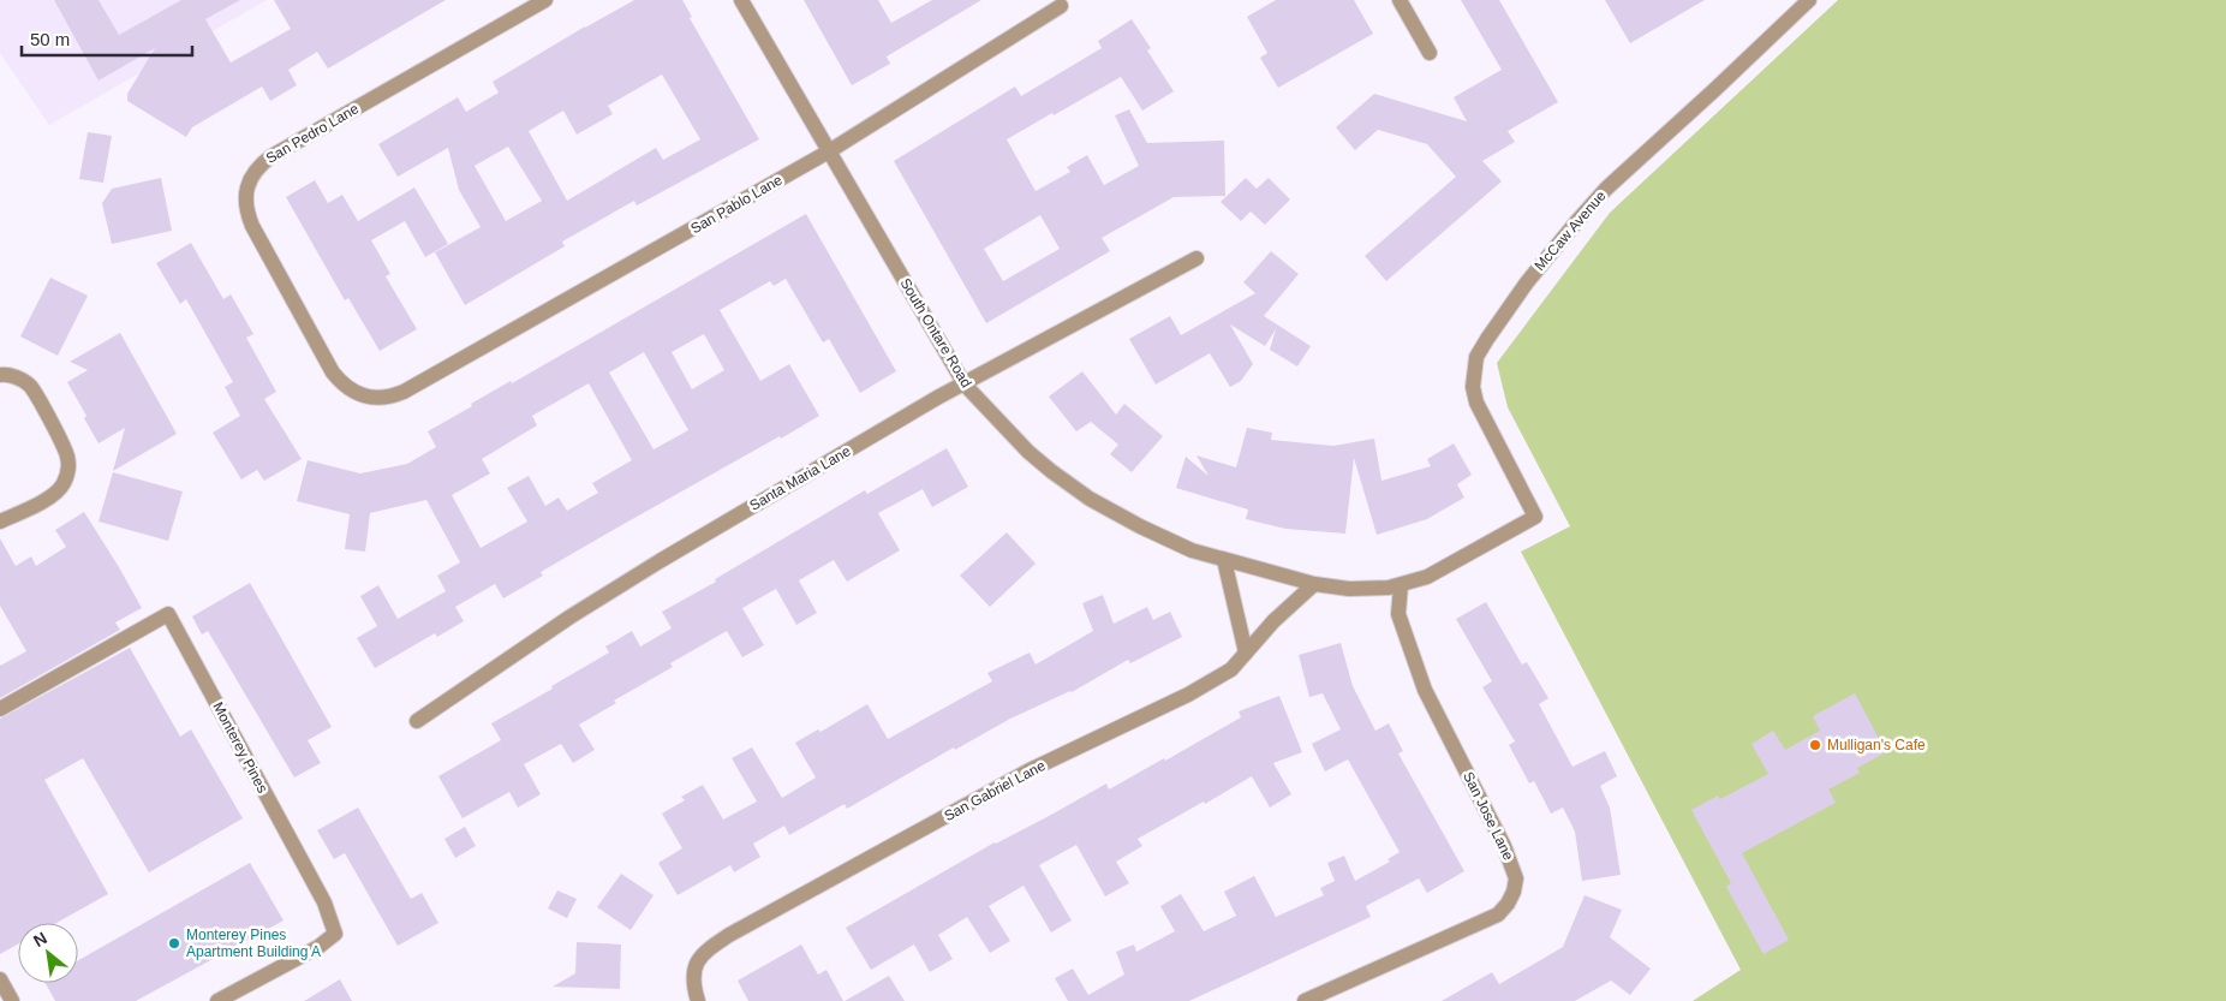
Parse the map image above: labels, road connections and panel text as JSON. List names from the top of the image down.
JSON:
{
  "streets": {
    "street": [
      "San Pedro Lane",
      "San Pablo Lane",
      "McCaw Avenue",
      "South Ontare Road",
      "Santa Maria Lane",
      "Monterey Pines",
      "San Gabriel Lane",
      "San Jose Lane"
    ]
  },
  "crossings": [
    ["San Pedro Lane", "San Pablo Lane"],
    ["San Pablo Lane", "South Ontare Road"],
    ["McCaw Avenue", "South Ontare Road"],
    ["South Ontare Road", "Santa Maria Lane"],
    ["South Ontare Road", "San Gabriel Lane"],
    ["South Ontare Road", "San Jose Lane"]
  ],
  "places": ["Mulligan's Cafe", "Monterey Pines Apartment Building A"],
  "scale_bar": "50 m",
  "north": "top left"
}
